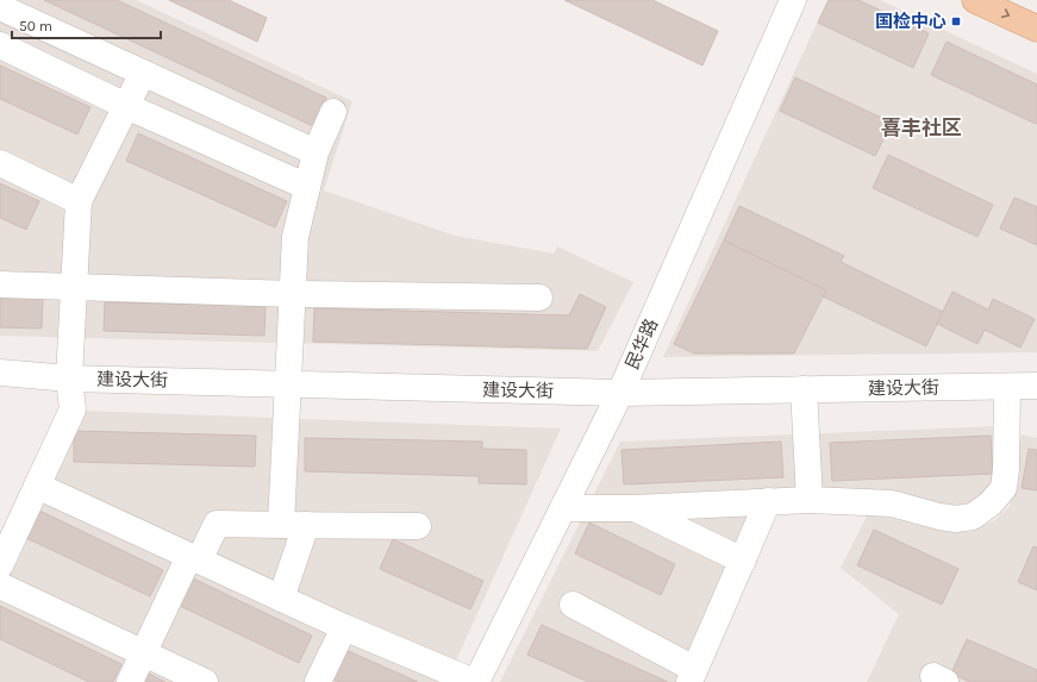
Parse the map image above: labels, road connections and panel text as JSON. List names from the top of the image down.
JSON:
{
  "streets": {
    "street": ["民华路", "建设大街"]
  },
  "crossings": [
    ["民华路", "建设大街"]
  ],
  "districts": ["喜丰社区"],
  "places": {
    "transit": ["国检中心"]
  },
  "scale_bar": "50 m"
}
